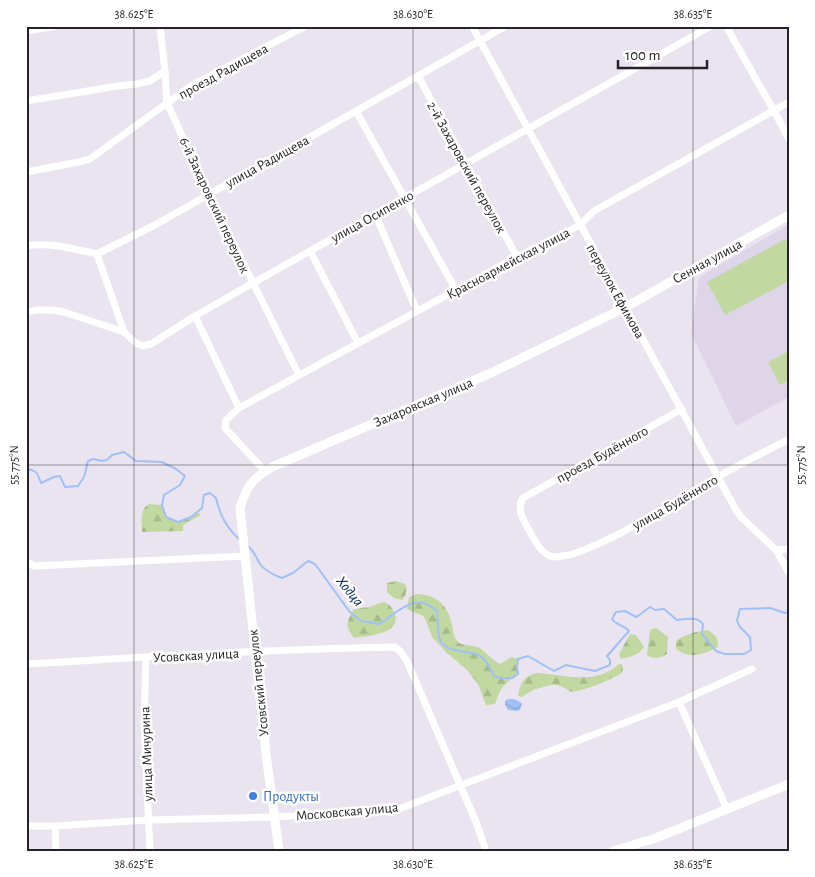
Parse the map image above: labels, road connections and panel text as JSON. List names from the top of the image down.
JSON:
{
  "streets": {
    "street": [
      "проезд Радищева",
      "улица Радищева",
      "2-й Захаровский переулок",
      "6-й Захаровский переулок",
      "улица Осипенко",
      "Сенная улица",
      "Красноармейская улица",
      "переулок Ефимова",
      "Захаровская улица",
      "проезд Будённого",
      "улица Будённого",
      "Усовская улица",
      "Усовский переулок",
      "улица Мичурина",
      "Московская улица"
    ]
  },
  "crossings": [
    ["проезд Радищева", "6-й Захаровский переулок"],
    ["улица Радищева", "2-й Захаровский переулок"],
    ["улица Радищева", "6-й Захаровский переулок"],
    ["улица Радищева", "переулок Ефимова"],
    ["2-й Захаровский переулок", "улица Осипенко"],
    ["2-й Захаровский переулок", "Красноармейская улица"],
    ["6-й Захаровский переулок", "улица Осипенко"],
    ["6-й Захаровский переулок", "Красноармейская улица"],
    ["улица Осипенко", "переулок Ефимова"],
    ["Сенная улица", "переулок Ефимова"],
    ["Сенная улица", "Захаровская улица"],
    ["Красноармейская улица", "переулок Ефимова"],
    ["Красноармейская улица", "Захаровская улица"],
    ["переулок Ефимова", "Захаровская улица"],
    ["переулок Ефимова", "проезд Будённого"],
    ["переулок Ефимова", "улица Будённого"],
    ["Захаровская улица", "Усовский переулок"],
    ["проезд Будённого", "улица Будённого"],
    ["Усовская улица", "Усовский переулок"],
    ["Усовская улица", "улица Мичурина"],
    ["Усовская улица", "Московская улица"],
    ["Усовский переулок", "Московская улица"],
    ["улица Мичурина", "Московская улица"]
  ],
  "water": ["Ходца"],
  "places": ["Продукты"],
  "scale_bar": "100 m",
  "coordinates": [
    "38.625°E",
    "38.630°E",
    "38.635°E",
    "55.775°N"
  ]
}
